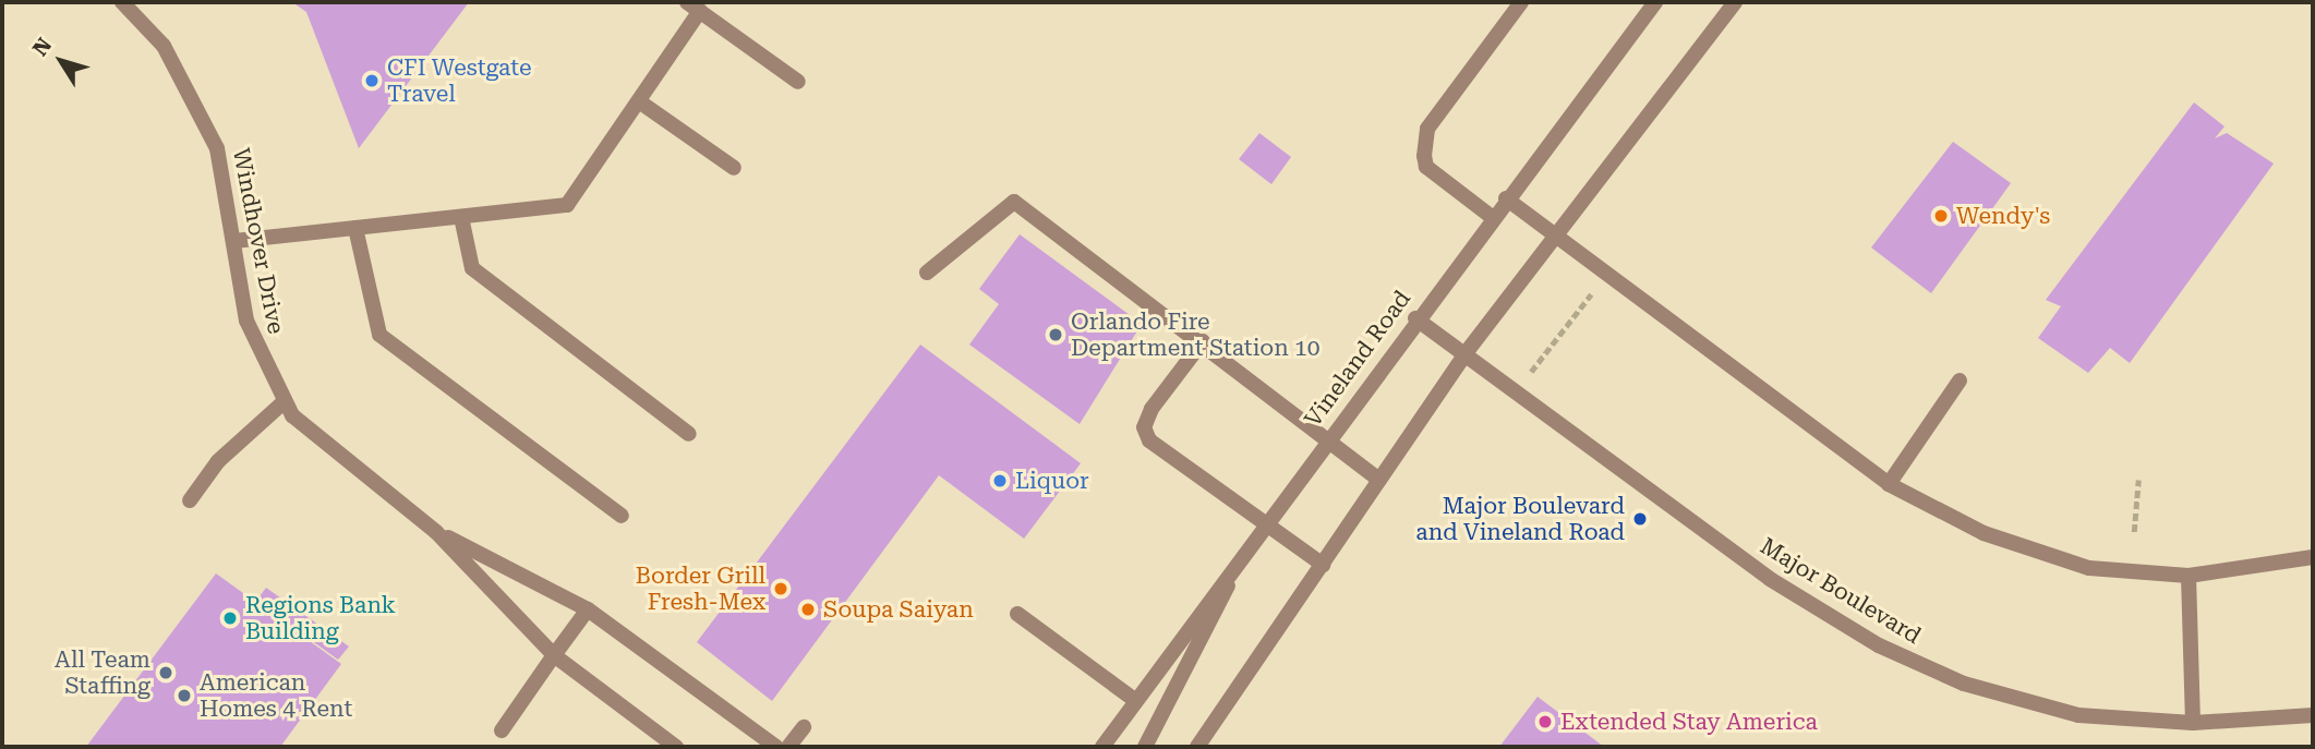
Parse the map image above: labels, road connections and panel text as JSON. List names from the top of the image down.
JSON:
{
  "streets": {
    "street": ["Windhover Drive", "Vineland Road", "Major Boulevard"]
  },
  "crossings": [
    ["Vineland Road", "Major Boulevard"]
  ],
  "places": [
    "CFI Westgate Travel",
    "Wendy's",
    "Orlando Fire Department Station 10",
    "Liquor",
    "Major Boulevard and Vineland Road",
    "Border Grill Fresh-Mex",
    "Soupa Saiyan",
    "Regions Bank Building",
    "All Team Staffing",
    "American Homes 4 Rent",
    "Extended Stay America"
  ],
  "north": "top left"
}
